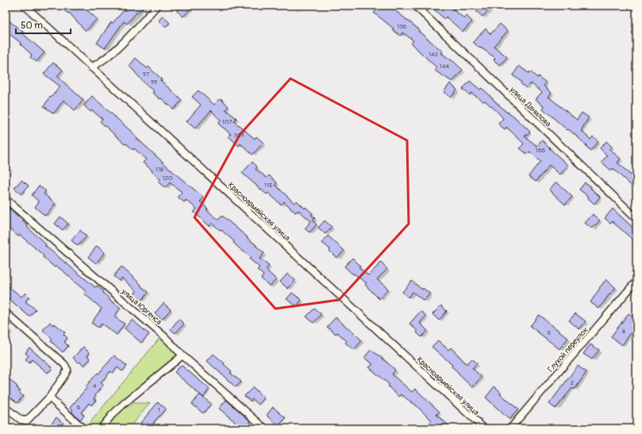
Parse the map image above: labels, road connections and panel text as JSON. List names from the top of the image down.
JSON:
{
  "streets": {
    "street": [
      "улица Данилова",
      "Красноармейская улица",
      "улица Юргенса",
      "Глухой переулок"
    ]
  },
  "house_numbers": [
    "136",
    "142",
    "144",
    "97",
    "99",
    "107",
    "109",
    "166",
    "118",
    "120",
    "115",
    "8",
    "5",
    "2",
    "4",
    "6",
    "1"
  ],
  "scale_bar": "50 m"
}
